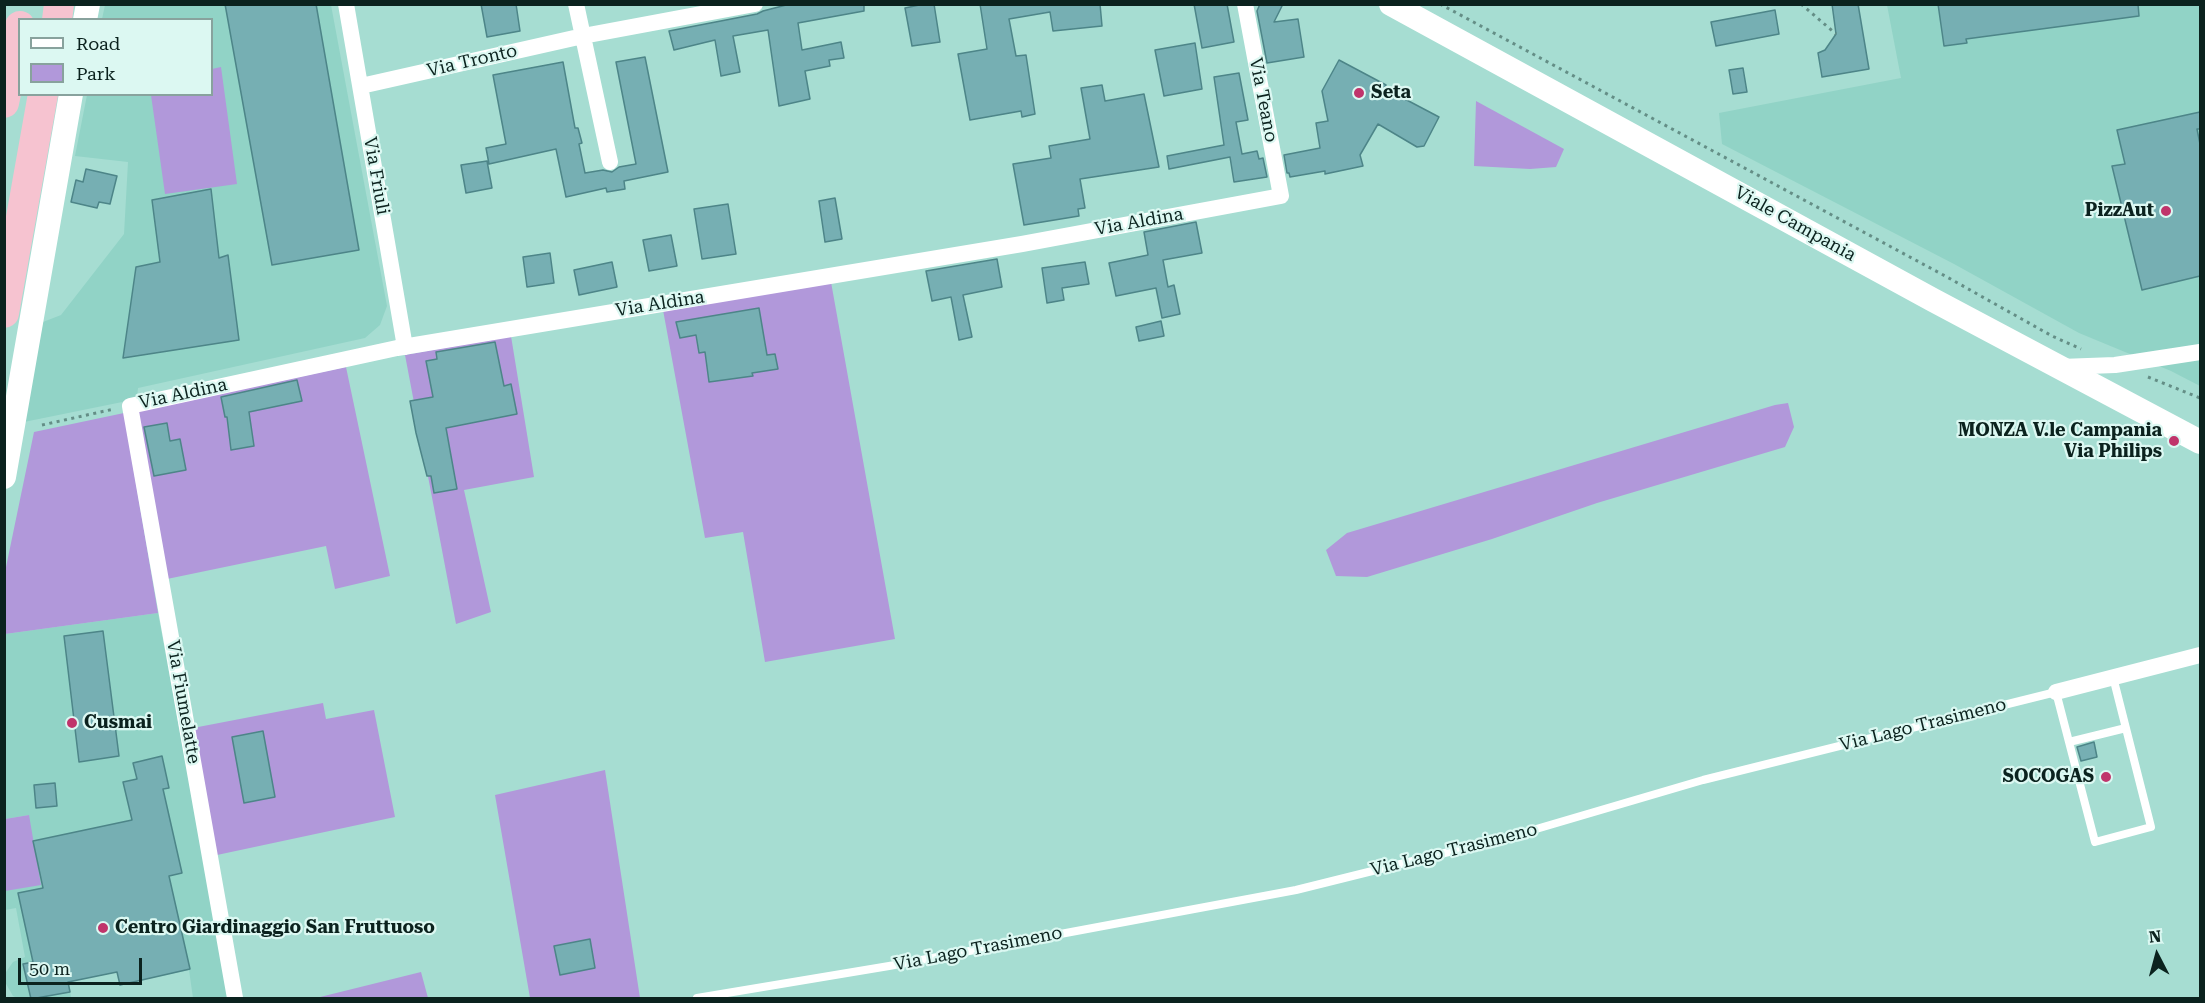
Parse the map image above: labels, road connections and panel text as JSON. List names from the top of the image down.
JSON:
{
  "streets": {
    "street": [
      "Via Tronto",
      "Via Teano",
      "Via Friuli",
      "Via Aldina",
      "Viale Campania",
      "Via Fiumelatte",
      "Via Lago Trasimeno"
    ]
  },
  "crossings": [
    ["Via Tronto", "Via Friuli"],
    ["Via Teano", "Via Aldina"],
    ["Via Friuli", "Via Aldina"],
    ["Via Aldina", "Via Fiumelatte"]
  ],
  "places": [
    "Seta",
    "PizzAut",
    "MONZA V.le Campania Via Philips",
    "Cusmai",
    "SOCOGAS",
    "Centro Giardinaggio San Fruttuoso"
  ],
  "legend": ["Road", "Park"],
  "scale_bar": "50 m",
  "north": "top"
}
